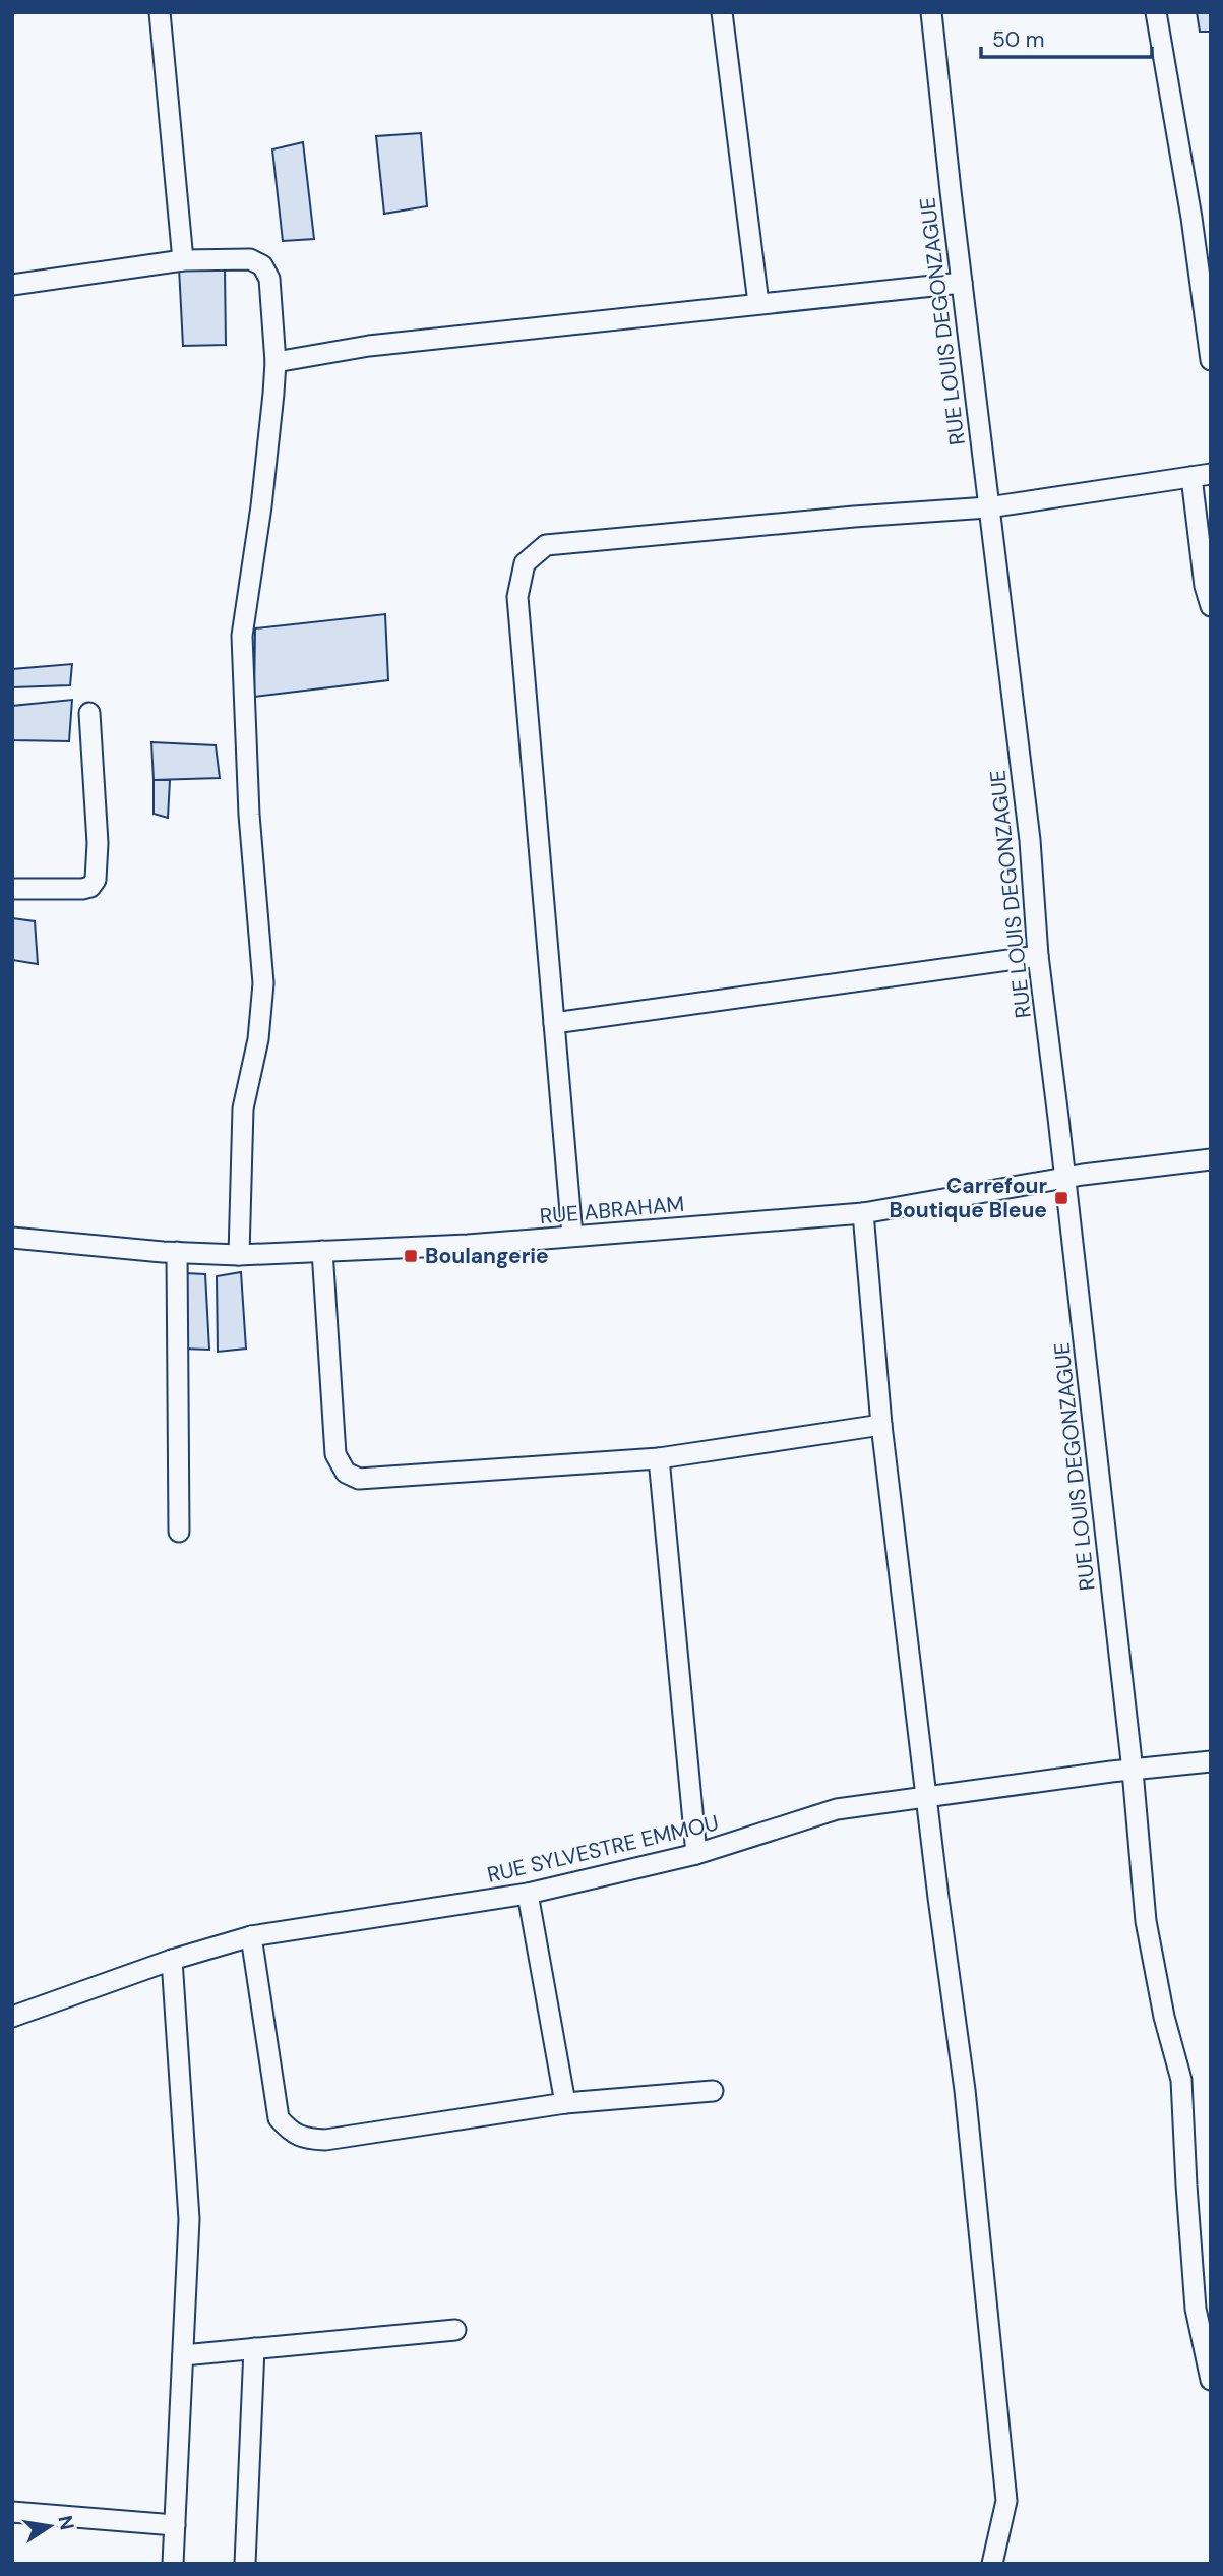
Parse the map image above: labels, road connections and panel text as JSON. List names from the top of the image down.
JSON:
{
  "streets": {
    "street": ["RUE LOUIS DEGONZAGUE", "RUE ABRAHAM", "RUE SYLVESTRE EMMOU"]
  },
  "crossings": [
    ["RUE LOUIS DEGONZAGUE", "RUE ABRAHAM"],
    ["RUE LOUIS DEGONZAGUE", "RUE SYLVESTRE EMMOU"]
  ],
  "places": {
    "transit": ["Carrefour Boutique Bleue", "Boulangerie"]
  },
  "scale_bar": "50 m",
  "north": "right"
}
